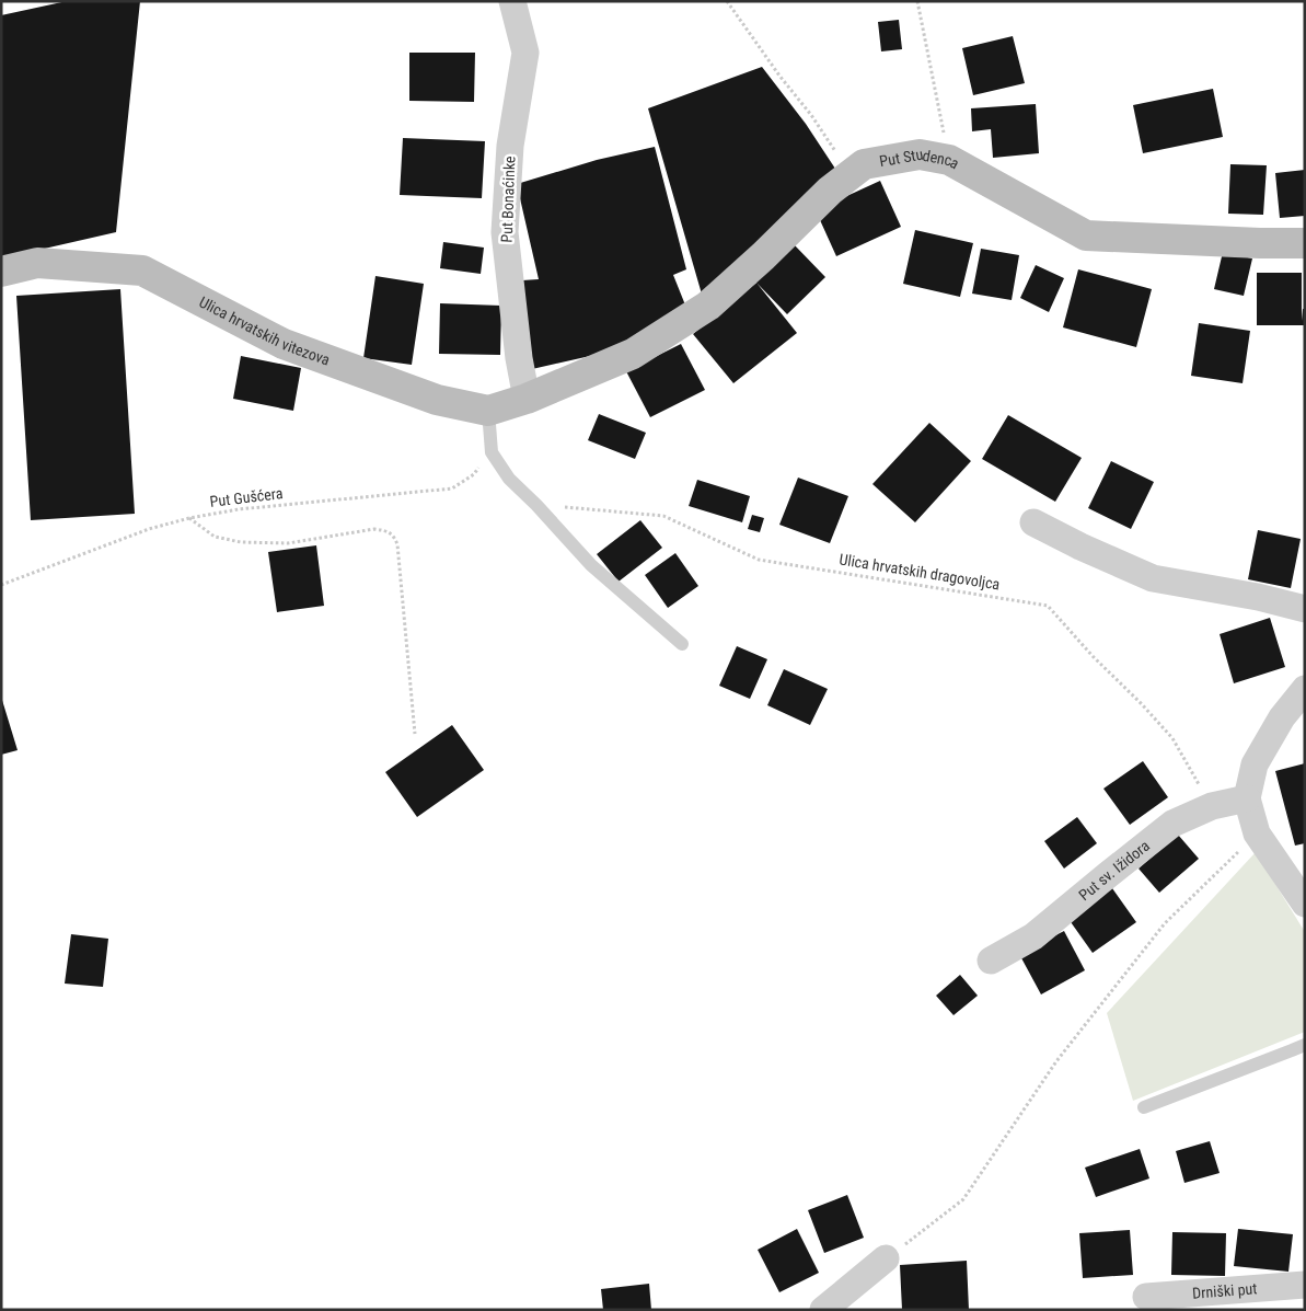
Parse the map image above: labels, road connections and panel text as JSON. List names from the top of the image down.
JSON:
{
  "streets": {
    "street": [
      "Put Studenca",
      "Put Bonaćinke",
      "Ulica hrvatskih vitezova",
      "Put sv. Ižidora",
      "Drniški put"
    ],
    "path": ["Put Gušćera", "Ulica hrvatskih dragovoljca"]
  },
  "crossings": [
    ["Put Studenca", "Put Bonaćinke"],
    ["Ulica hrvatskih dragovoljca", "Put sv. Ižidora"]
  ]
}
